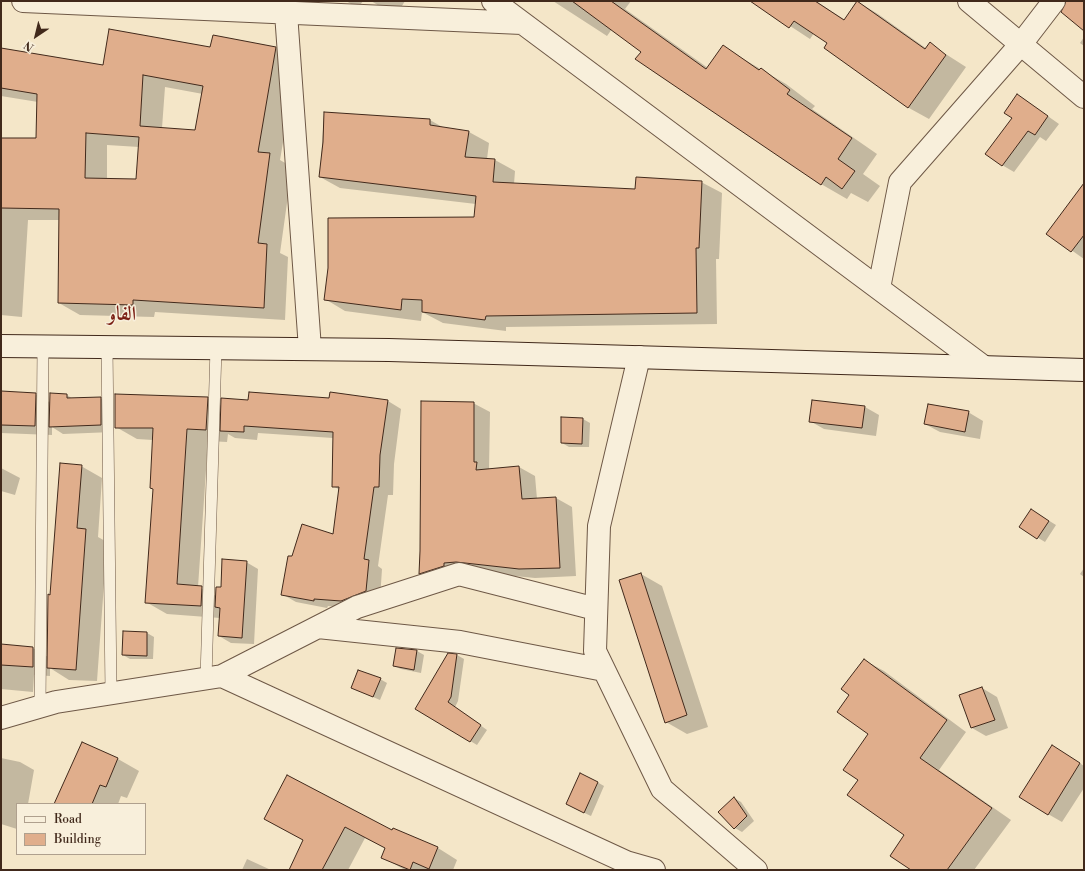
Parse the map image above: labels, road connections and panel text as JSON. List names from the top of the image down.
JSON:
{
  "districts": ["الفاو"],
  "legend": ["Road", "Building"],
  "north": "bottom left"
}
